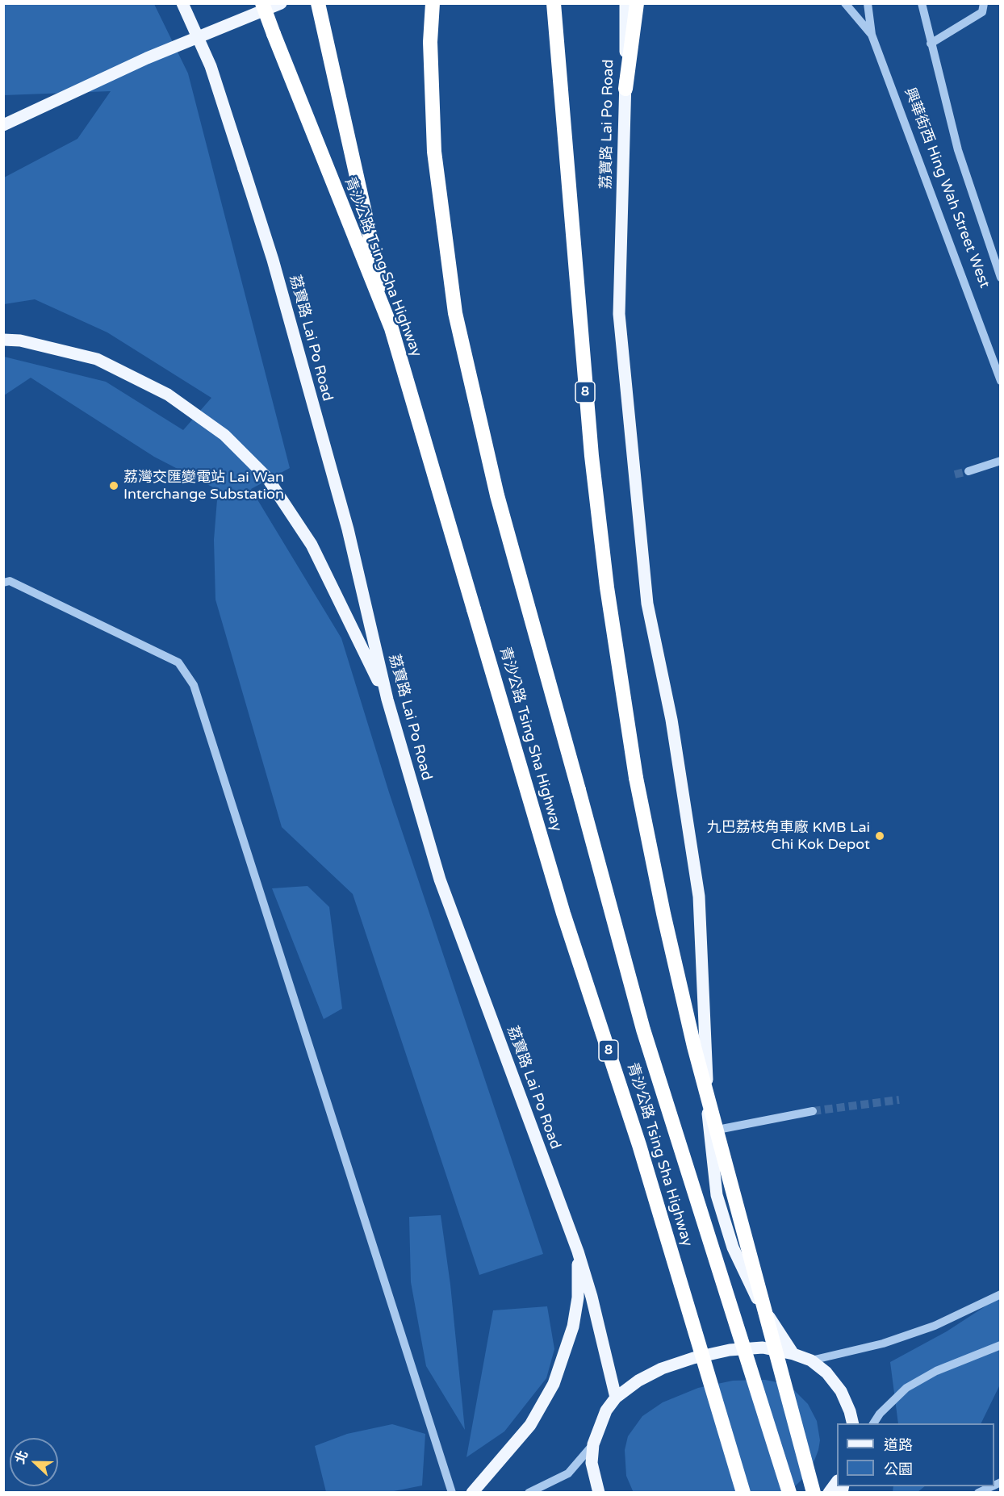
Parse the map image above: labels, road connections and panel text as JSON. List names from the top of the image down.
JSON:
{
  "streets": {
    "highway": ["青沙公路 Tsing Sha Highway", "8"],
    "main road": ["荔寶路 Lai Po Road"],
    "street": ["興華街西 Hing Wah Street West"]
  },
  "places": ["荔灣交匯變電站 Lai Wan Interchange Substation", "九巴荔枝角車廠 KMB Lai Chi Kok Depot"],
  "legend": ["道路", "公園"],
  "north": "left"
}
